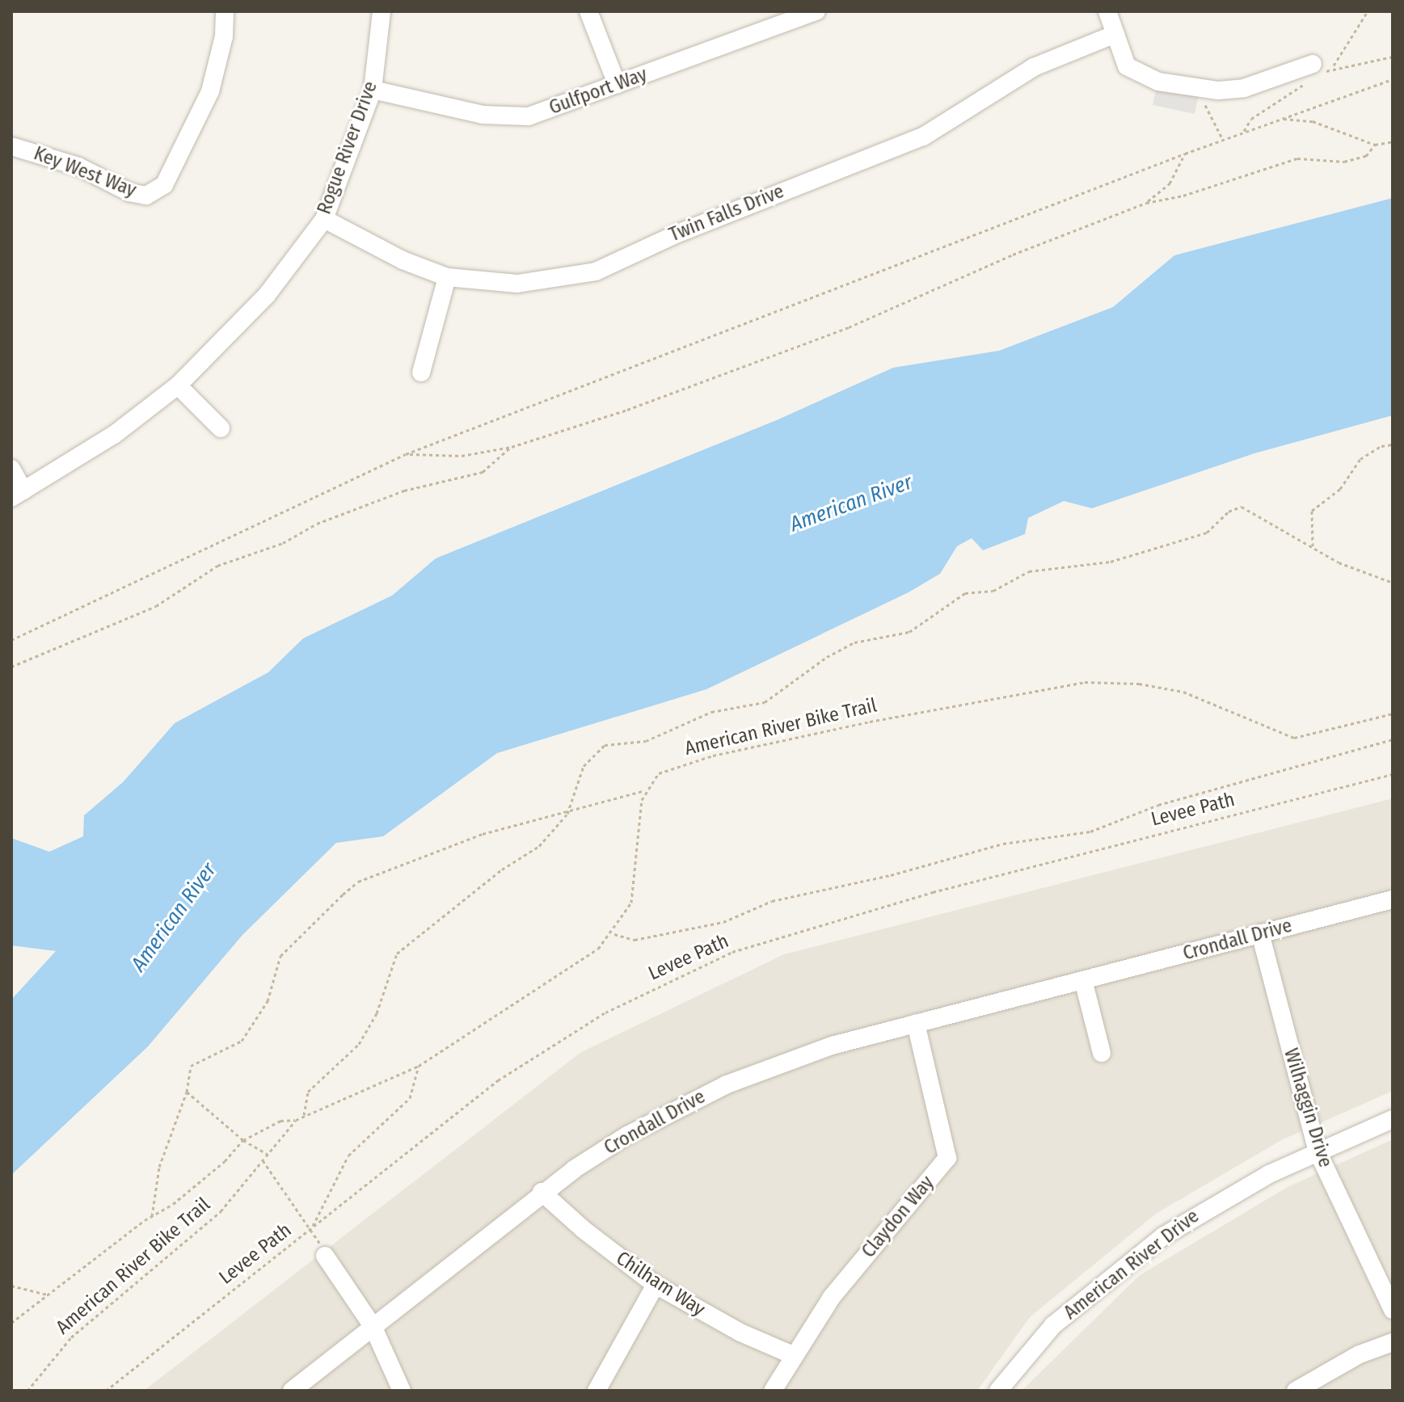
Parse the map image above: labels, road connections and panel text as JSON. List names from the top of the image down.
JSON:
{
  "streets": {
    "street": [
      "Gulfport Way",
      "Rogue River Drive",
      "Key West Way",
      "Twin Falls Drive",
      "Crondall Drive",
      "Wilhaggin Drive",
      "Claydon Way",
      "American River Drive",
      "Chilham Way"
    ],
    "path": ["American River Bike Trail", "Levee Path"]
  },
  "crossings": [
    ["Gulfport Way", "Rogue River Drive"],
    ["Rogue River Drive", "Twin Falls Drive"],
    ["Crondall Drive", "Wilhaggin Drive"],
    ["Crondall Drive", "Claydon Way"],
    ["Crondall Drive", "Chilham Way"],
    ["Wilhaggin Drive", "American River Drive"],
    ["Claydon Way", "Chilham Way"]
  ],
  "water": ["American River"]
}
